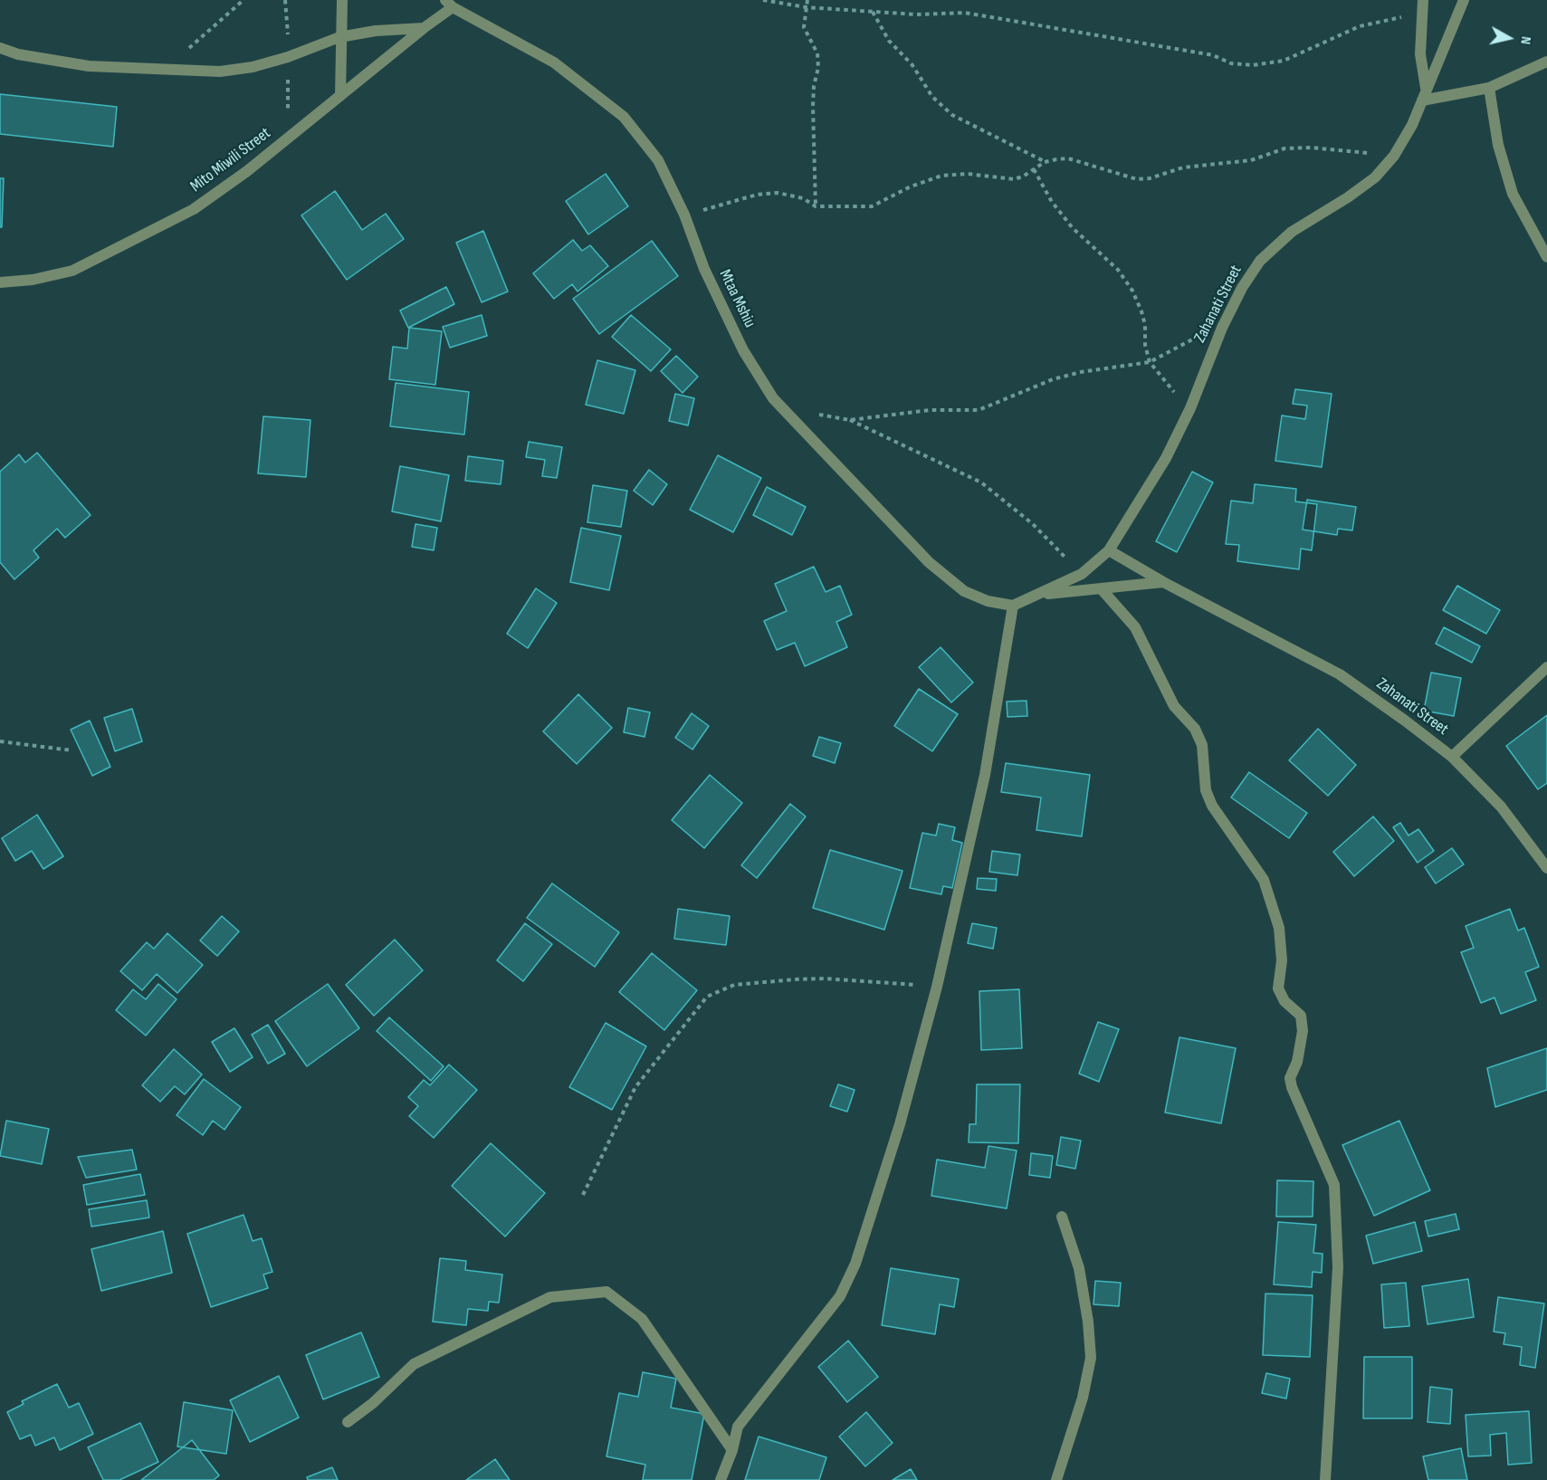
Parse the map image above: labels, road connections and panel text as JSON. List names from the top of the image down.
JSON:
{
  "streets": {
    "street": ["Mito Miwili Street", "Mtaa Mshiu", "Zahanati Street"]
  },
  "crossings": [
    ["Mito Miwili Street", "Mtaa Mshiu"],
    ["Mtaa Mshiu", "Zahanati Street"]
  ],
  "north": "right"
}
